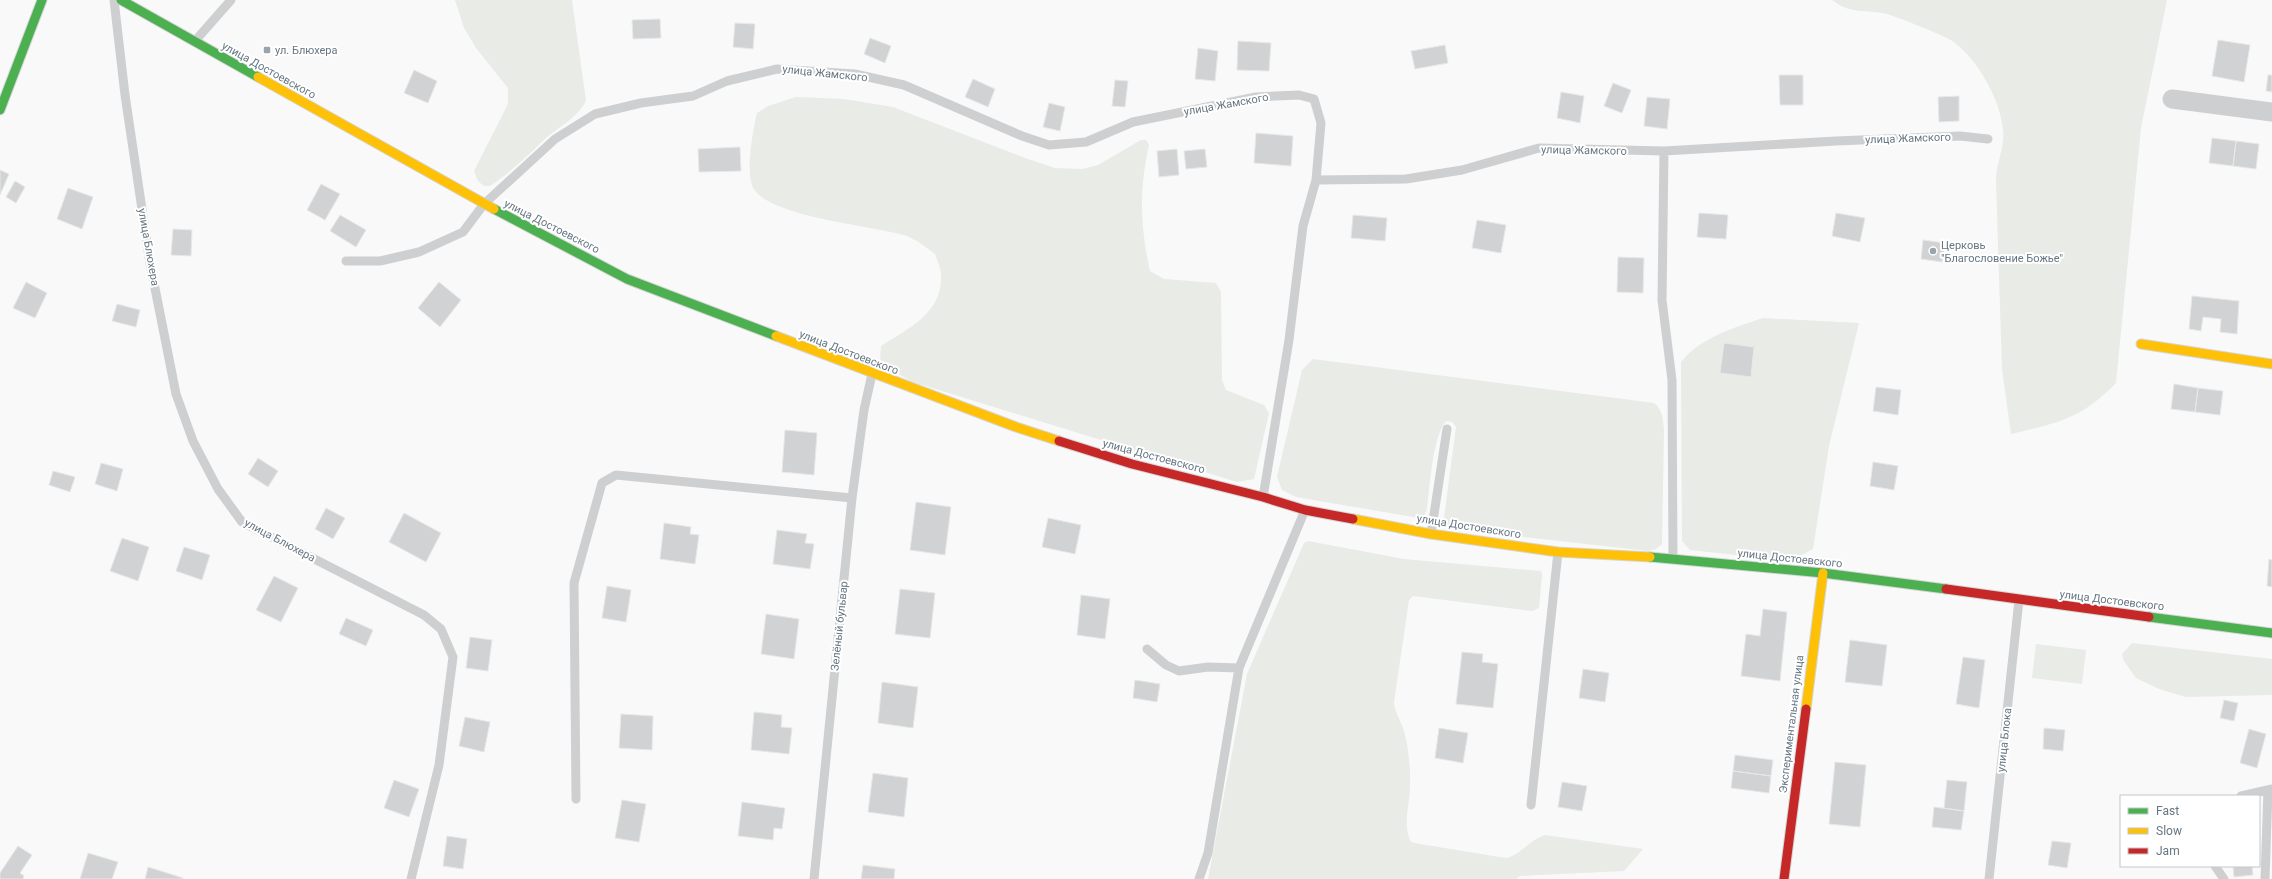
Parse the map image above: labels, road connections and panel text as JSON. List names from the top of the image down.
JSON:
{
  "streets": {
    "main road": ["улица Достоевского", "Экспериментальная улица"],
    "lane": [
      "улица Жамского",
      "улица Блюхера",
      "Зелёный бульвар",
      "улица Блока"
    ]
  },
  "crossings": [
    ["улица Достоевского", "улица Жамского"],
    ["улица Достоевского", "Зелёный бульвар"],
    ["улица Достоевского", "Экспериментальная улица"],
    ["улица Достоевского", "улица Блока"]
  ],
  "places": {
    "transit": ["ул. Блюхера"],
    "other": ["Церковь \"Благословение Божье\""]
  },
  "legend": ["Fast", "Slow", "Jam"]
}
